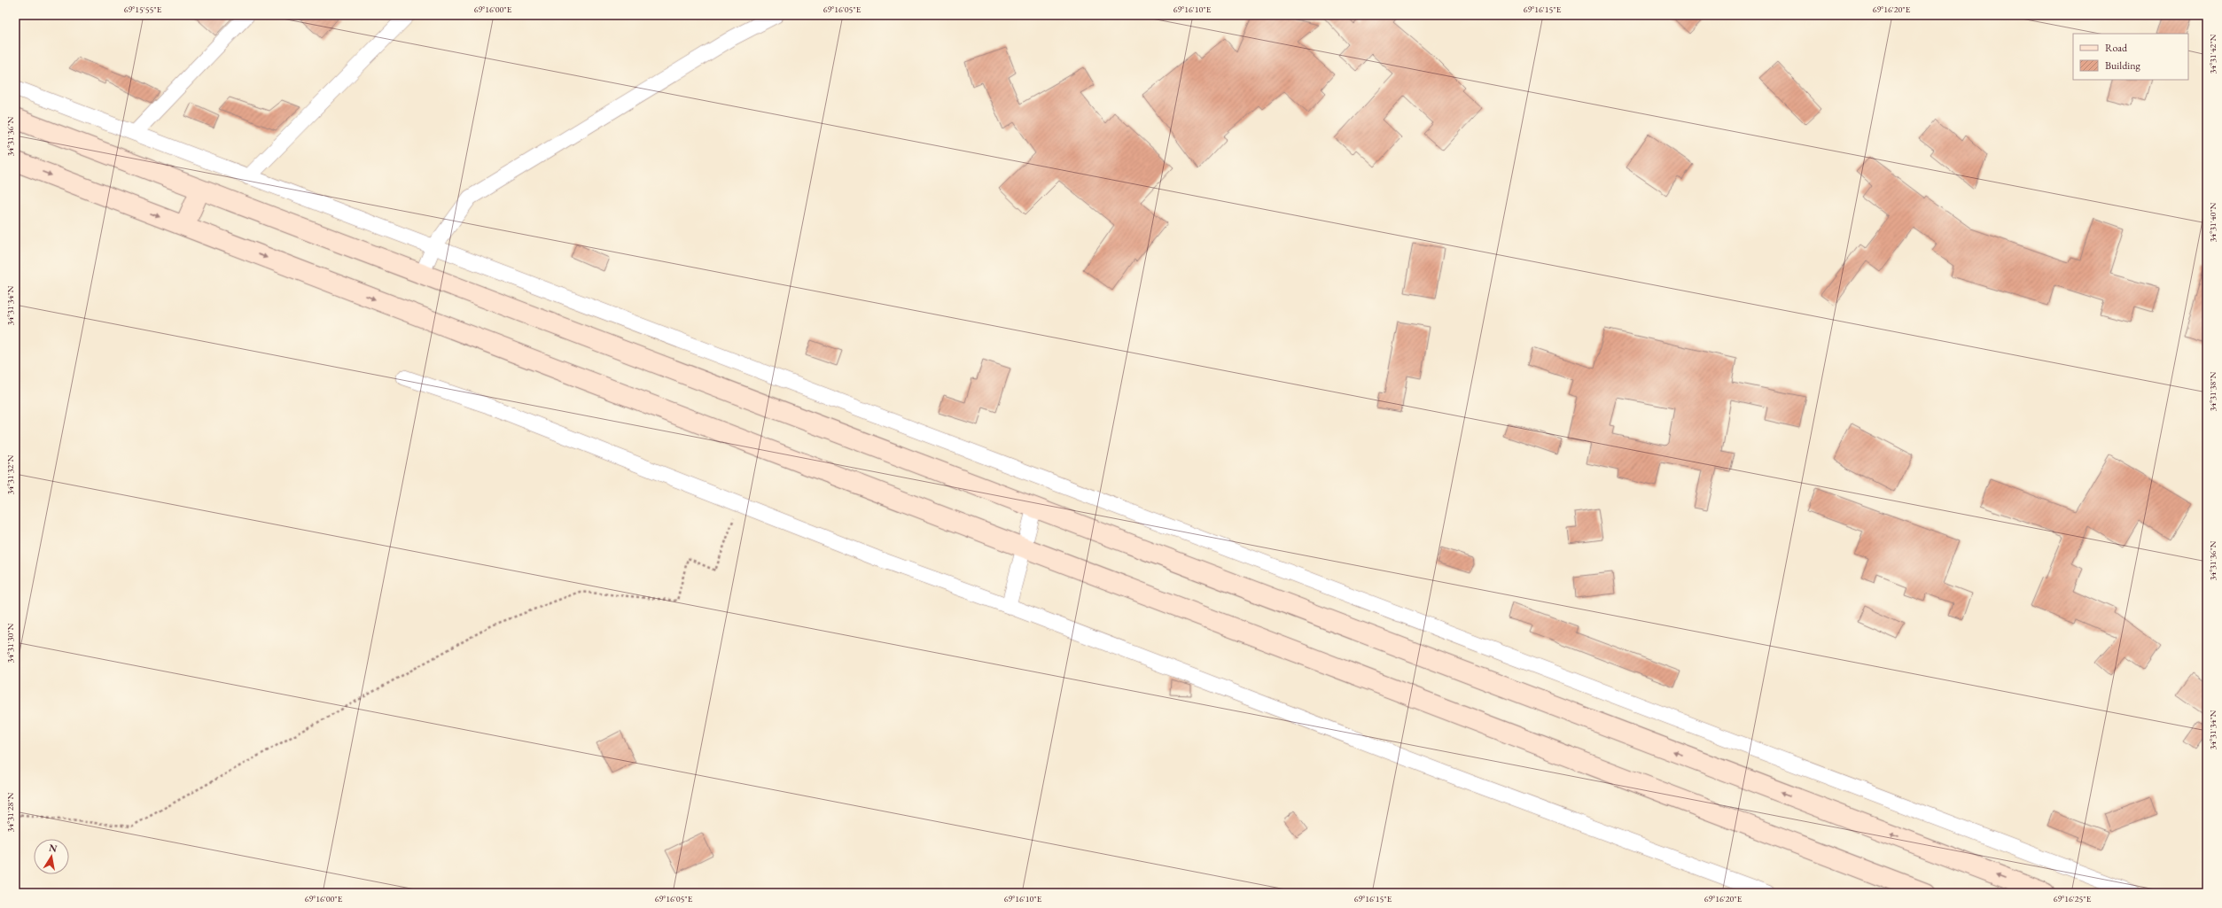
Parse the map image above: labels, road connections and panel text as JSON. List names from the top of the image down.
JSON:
{
  "legend": ["Road", "Building"],
  "north": "top",
  "coordinates": [
    "69°15'55\"E",
    "69°16'00\"E",
    "69°16'05\"E",
    "69°16'10\"E",
    "69°16'15\"E",
    "69°16'20\"E",
    "34°31'42\"N",
    "34°31'36\"N",
    "34°31'40\"N",
    "34°31'34\"N",
    "34°31'38\"N",
    "34°31'32\"N",
    "34°31'30\"N",
    "34°31'28\"N",
    "69°16'25\"E"
  ]
}
